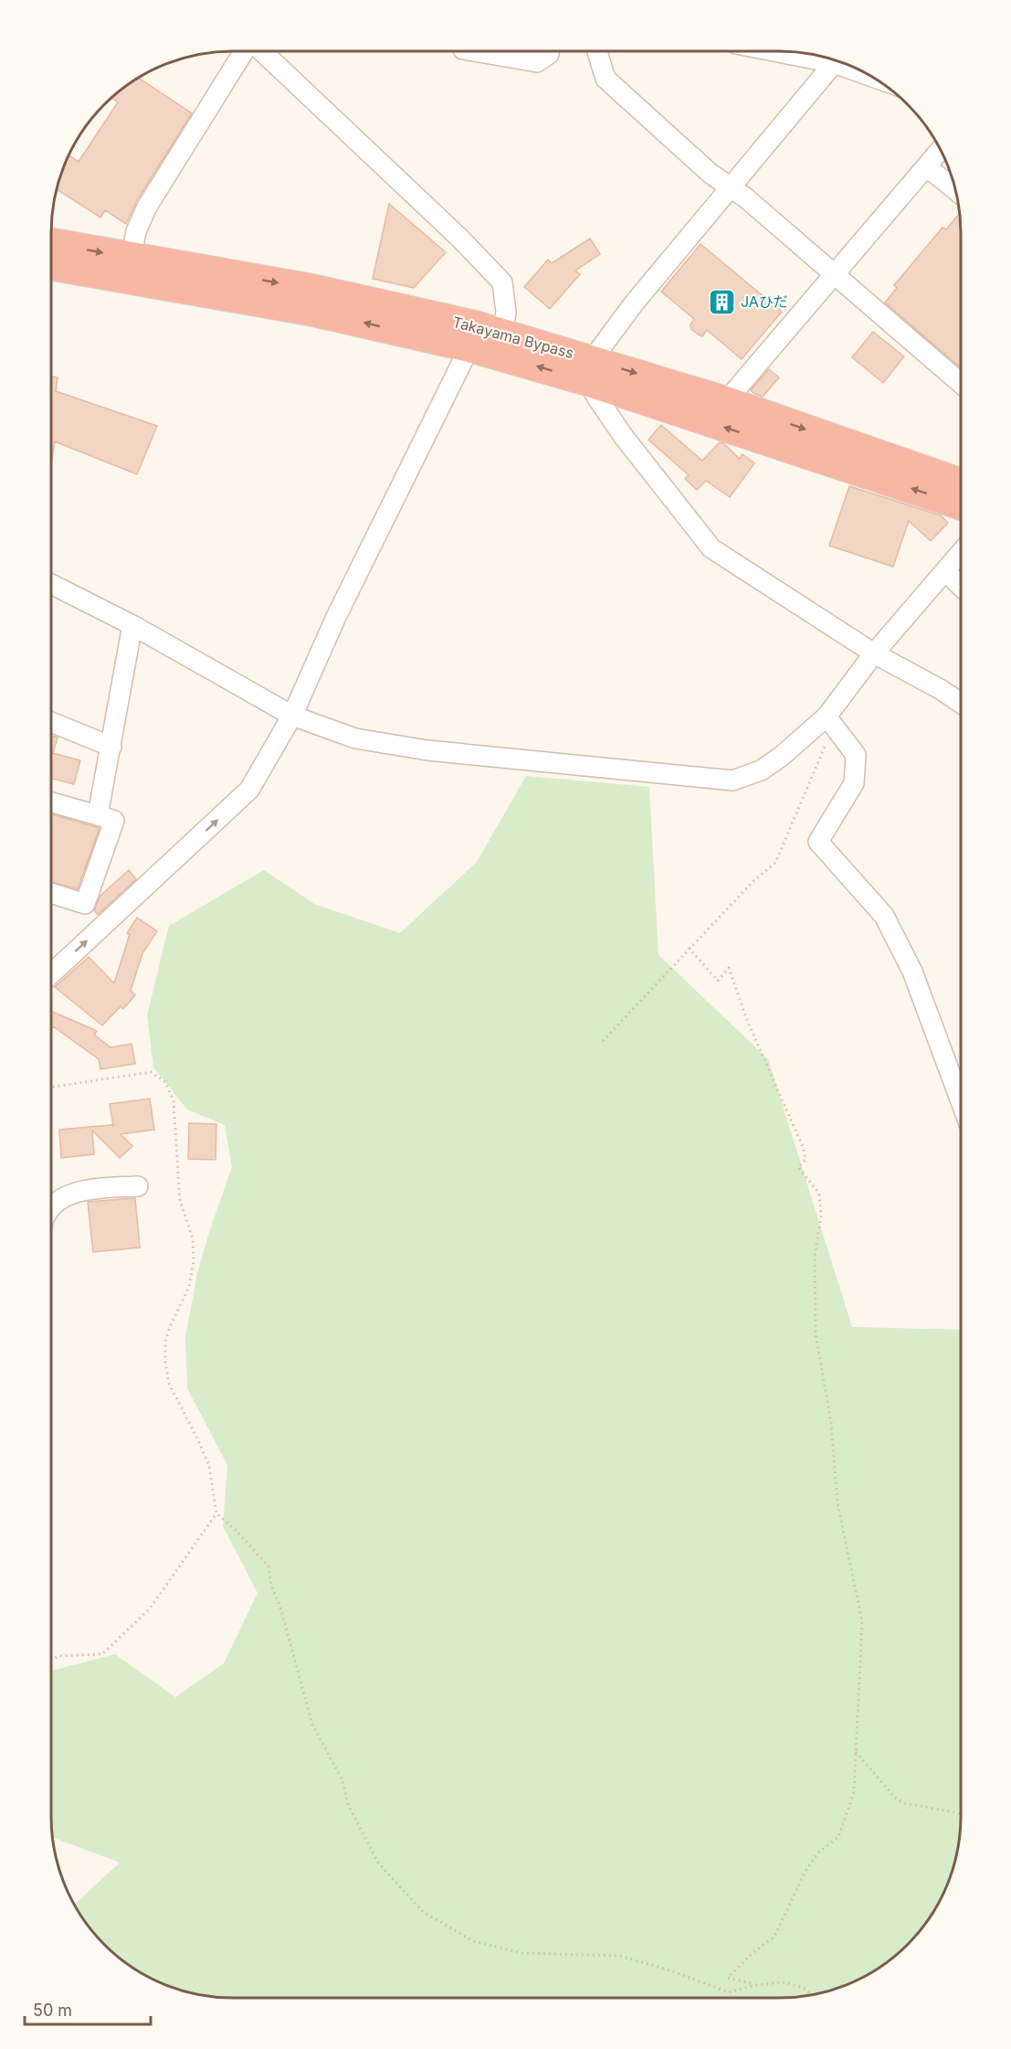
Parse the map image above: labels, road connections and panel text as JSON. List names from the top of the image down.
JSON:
{
  "streets": {
    "highway": ["Takayama Bypass"]
  },
  "places": {
    "building": ["JAひだ"]
  },
  "scale_bar": "50 m"
}
